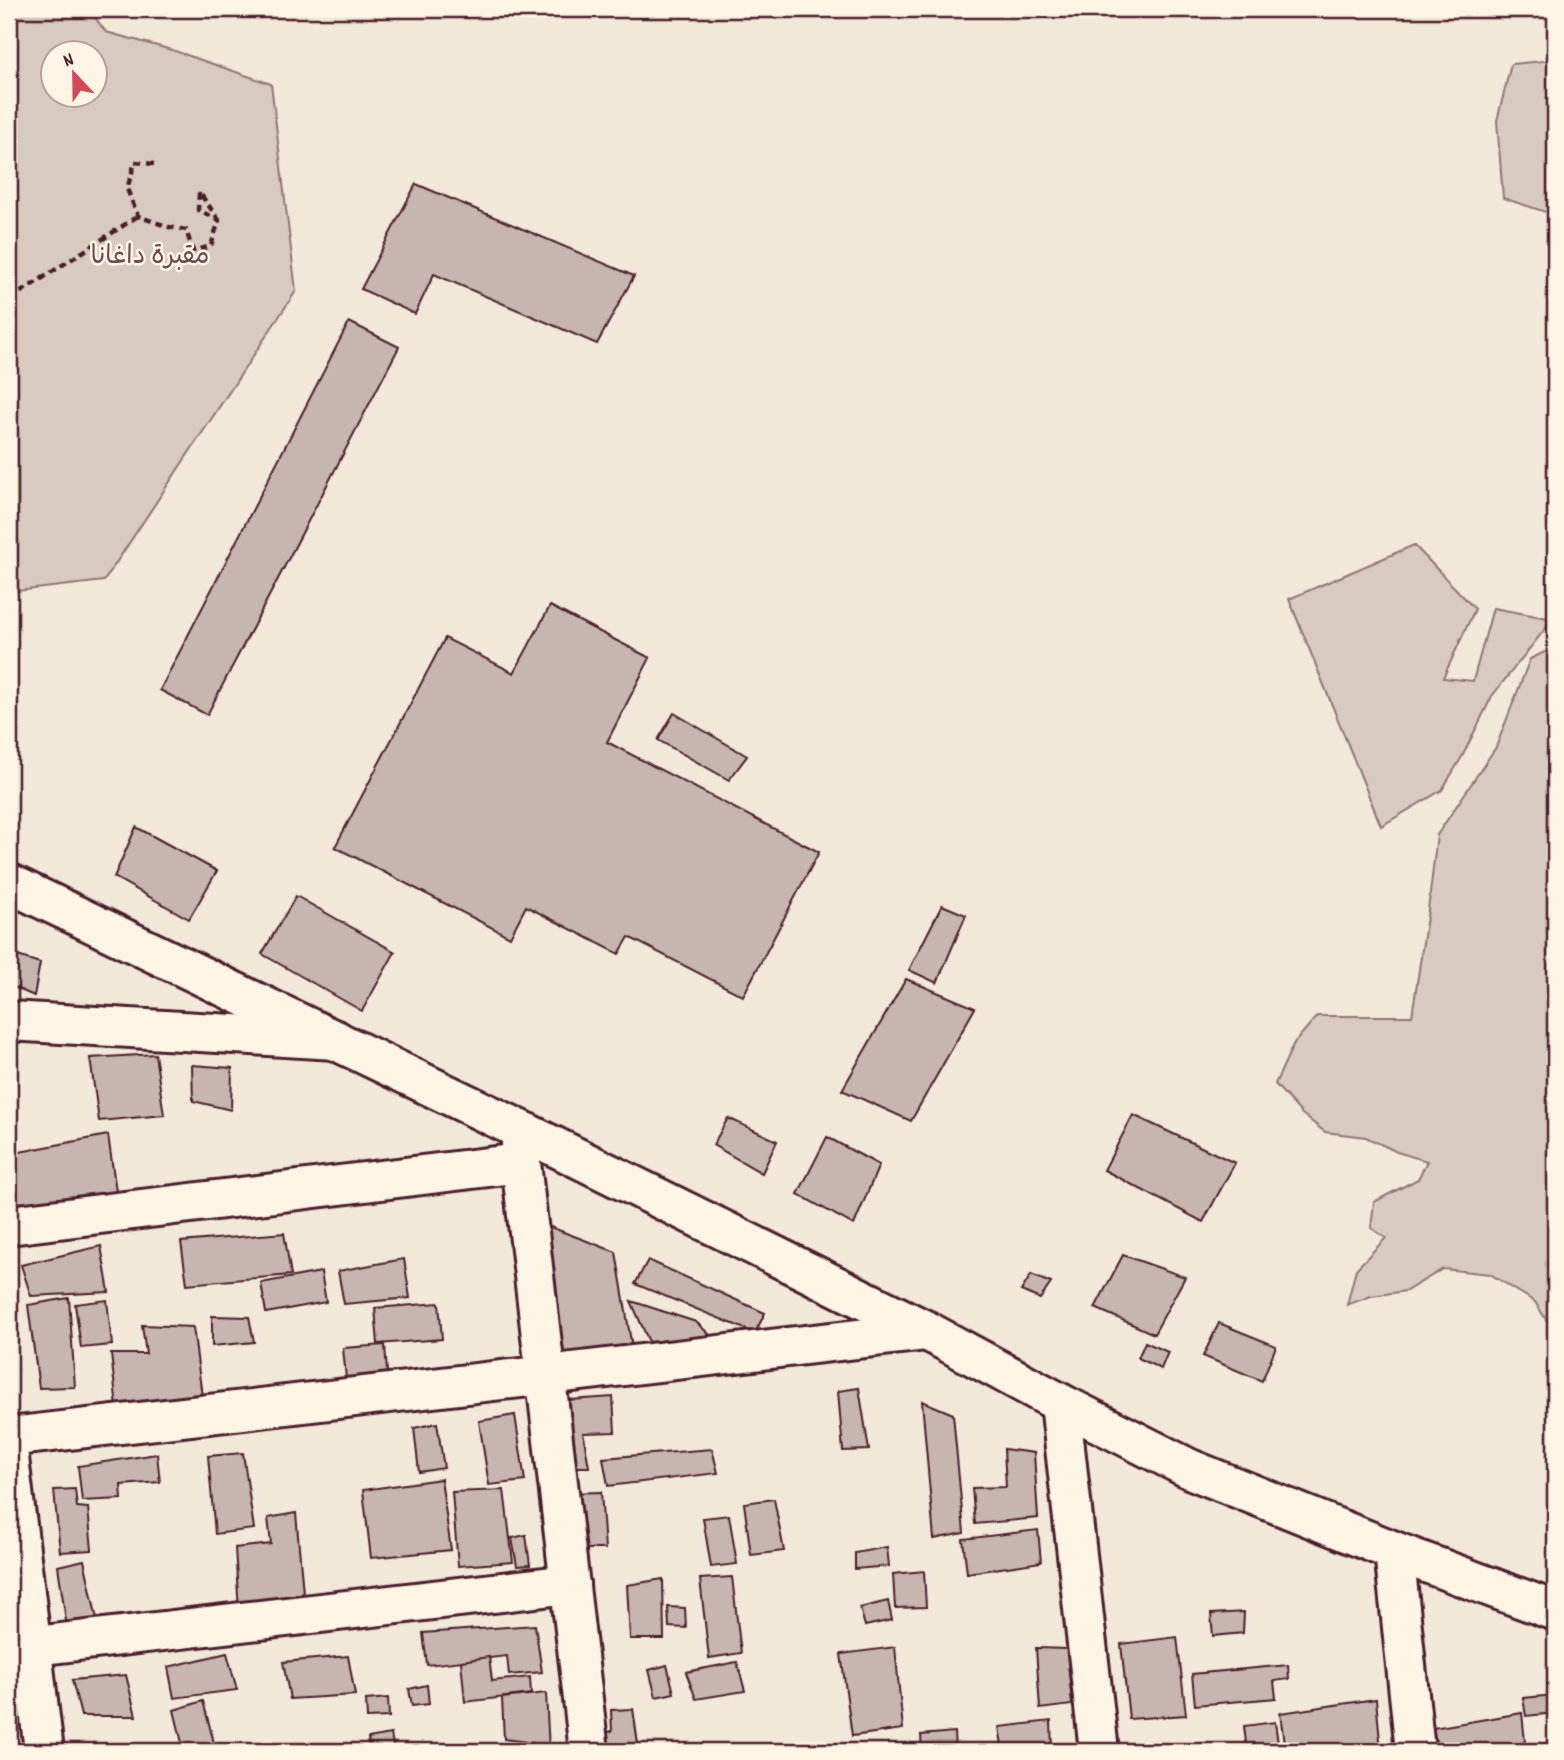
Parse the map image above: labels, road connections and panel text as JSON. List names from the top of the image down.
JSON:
{
  "parks": ["مقبرة داغانا"],
  "north": "top"
}
